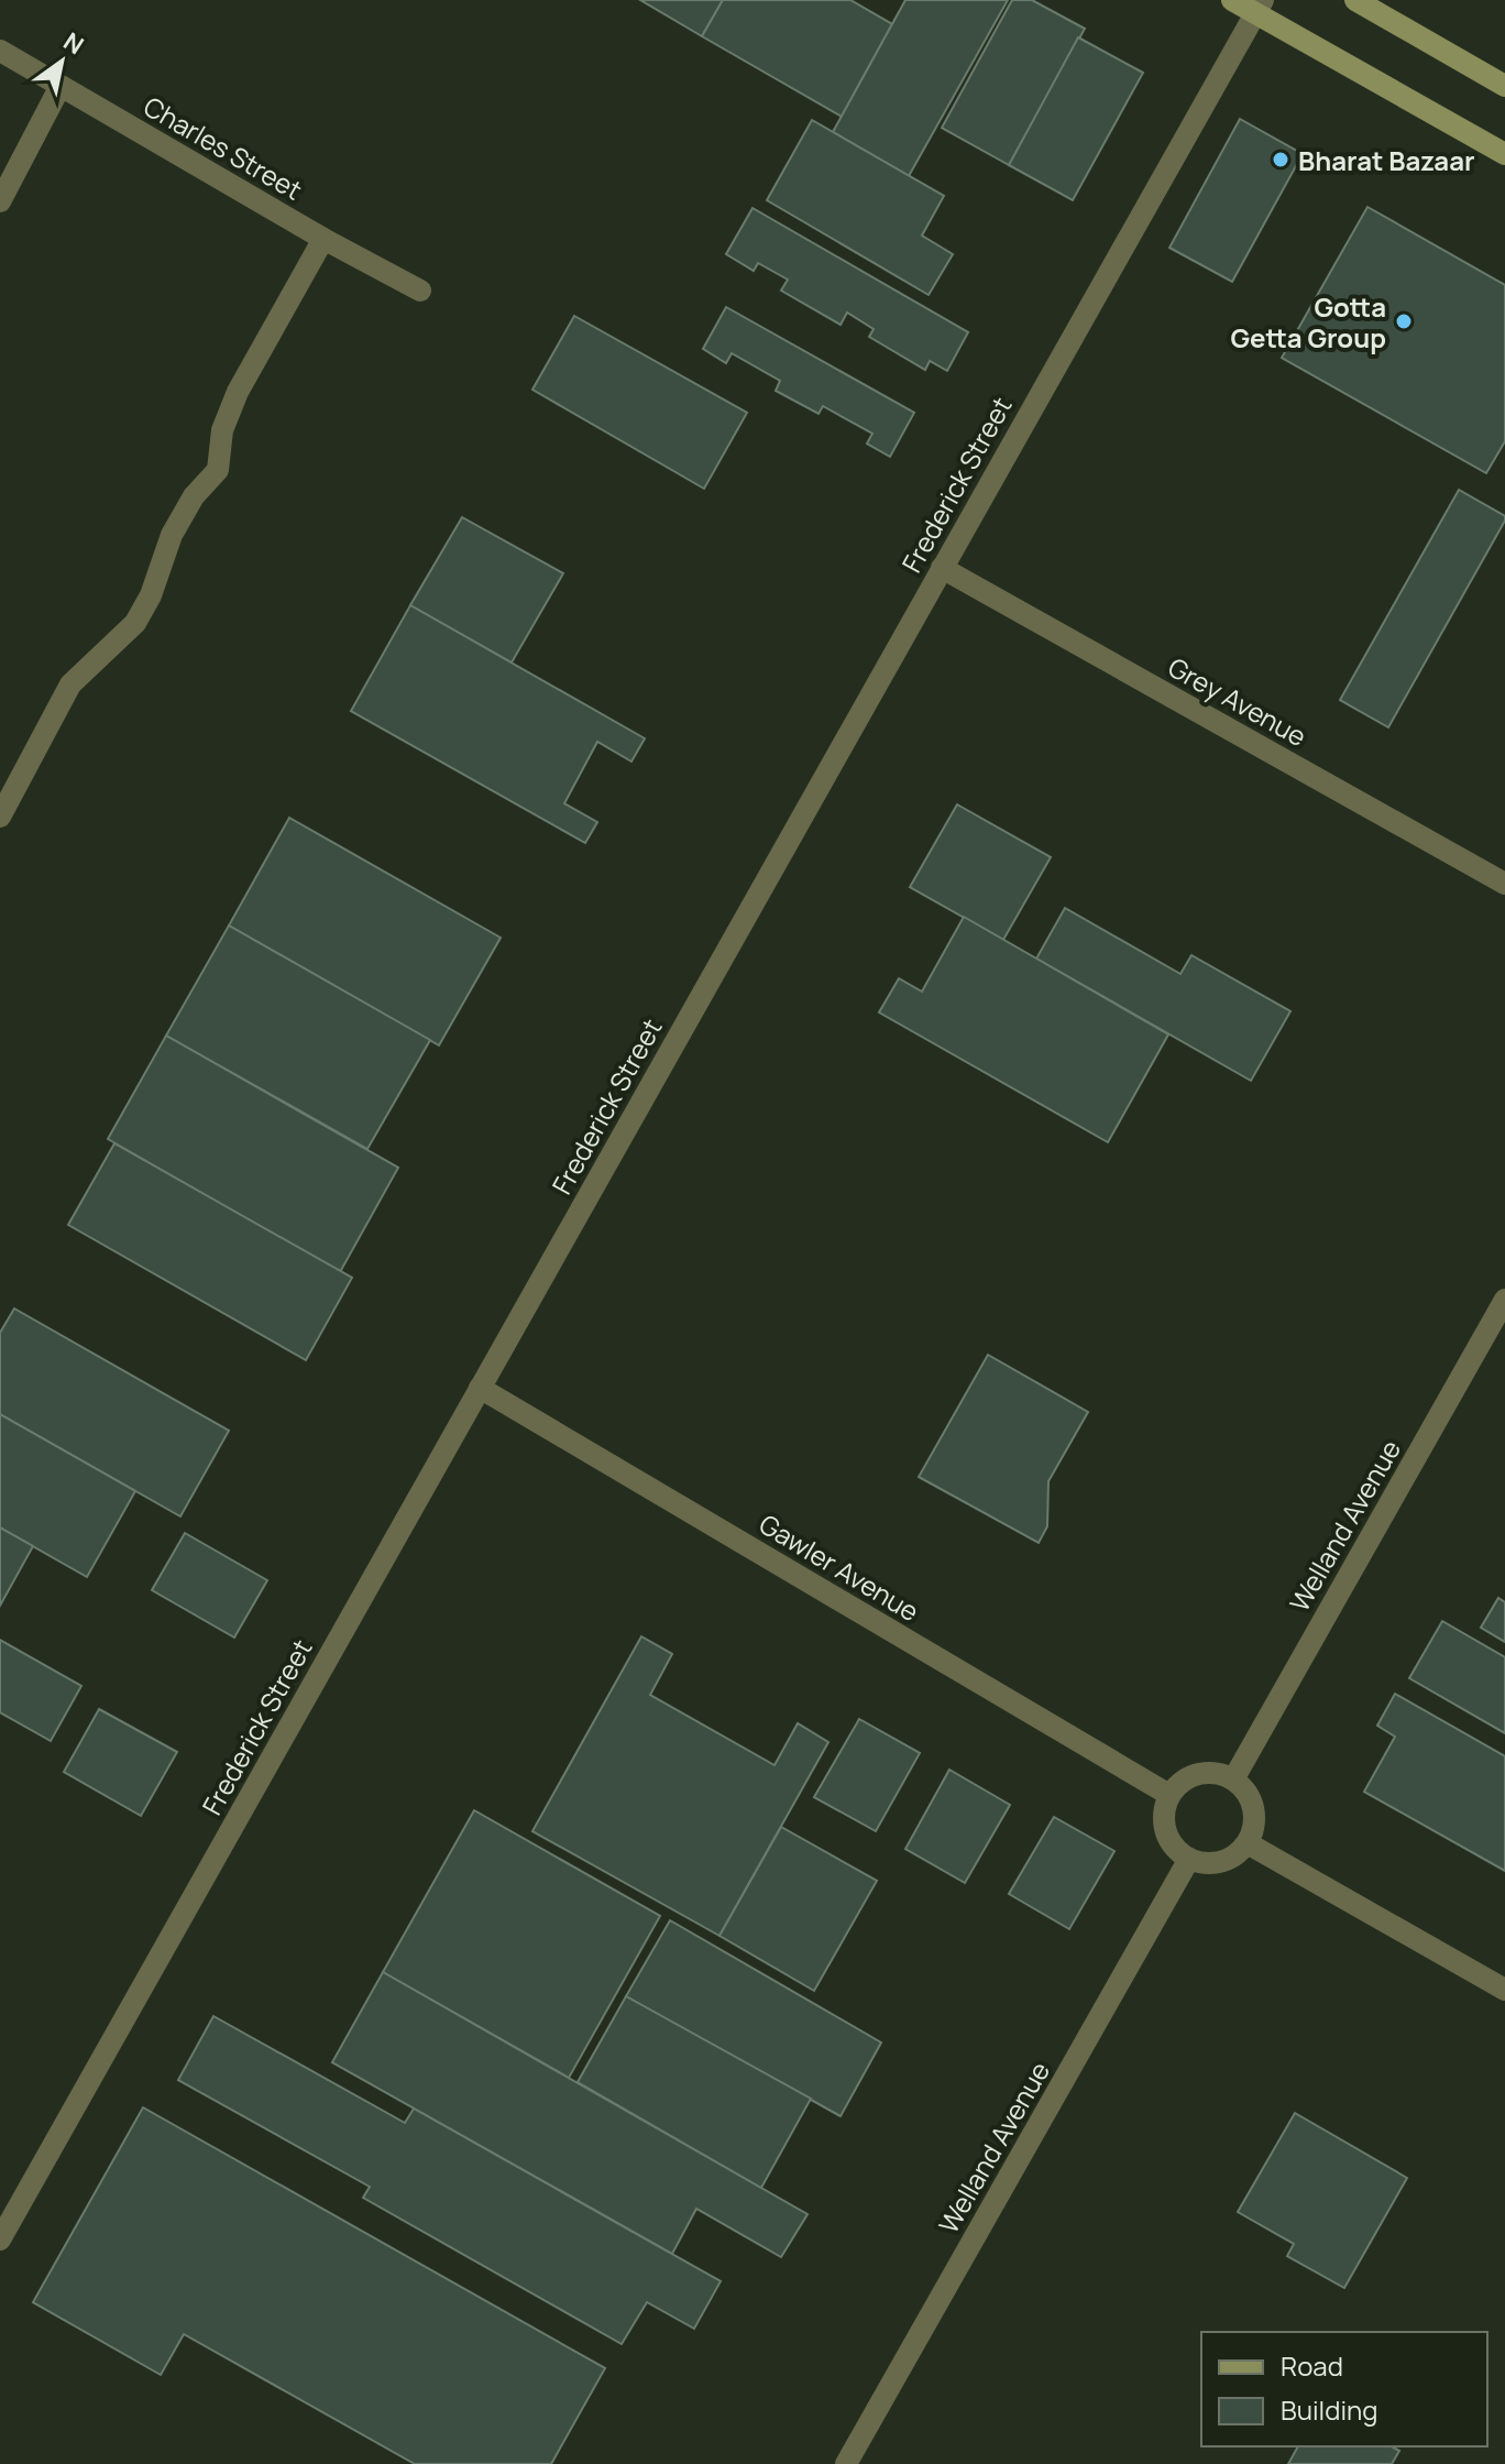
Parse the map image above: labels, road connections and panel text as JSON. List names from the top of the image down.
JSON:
{
  "streets": {
    "street": [
      "Charles Street",
      "Frederick Street",
      "Grey Avenue",
      "Welland Avenue",
      "Gawler Avenue"
    ]
  },
  "crossings": [
    ["Frederick Street", "Grey Avenue"],
    ["Frederick Street", "Gawler Avenue"],
    ["Welland Avenue", "Gawler Avenue"]
  ],
  "places": ["Bharat Bazaar", "Gotta Getta Group"],
  "legend": ["Road", "Building"],
  "north": "top right"
}
